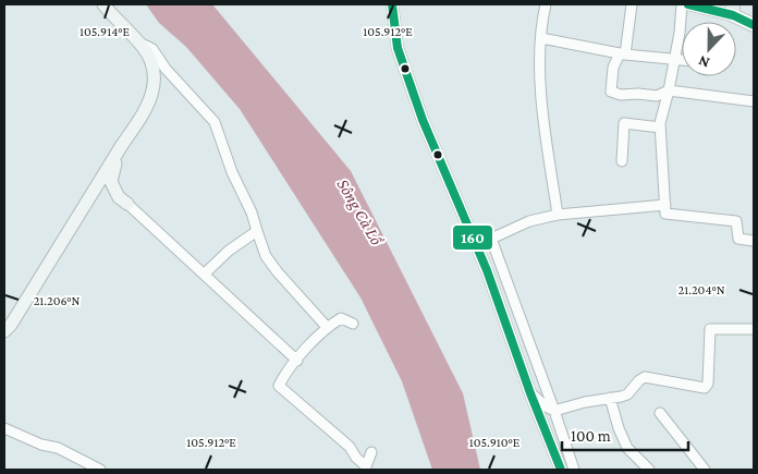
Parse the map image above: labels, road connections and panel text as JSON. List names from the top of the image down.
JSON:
{
  "water": ["Sông Cà Lồ"],
  "lines": ["transit line 160"],
  "scale_bar": "100 m",
  "north": "bottom",
  "coordinates": [
    "105.914°E",
    "105.912°E",
    "21.204°N",
    "21.206°N",
    "105.910°E"
  ]
}
